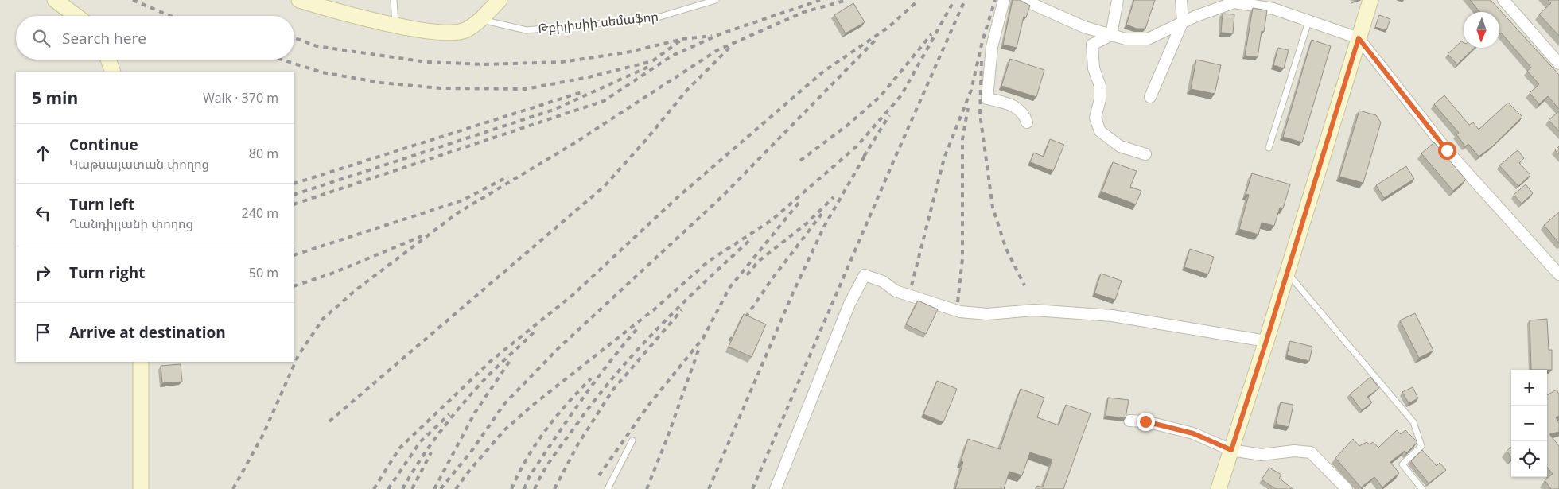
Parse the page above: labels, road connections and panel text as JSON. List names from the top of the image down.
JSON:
{
  "streets": {
    "lane": ["Թբիլիսիի սեմաֆոր"]
  },
  "north": "bottom",
  "page": {
    "search": "Search here",
    "heading": ["5 min", "Walk · 370 m"],
    "list": [
      ["Continue", "Կաթսայատան փողոց", "80 m"],
      ["Turn left", "Ղանդիլյանի փողոց", "240 m"],
      ["Turn right", "50 m"],
      "Arrive at destination"
    ],
    "map_buttons": ["+", "−"]
  }
}
